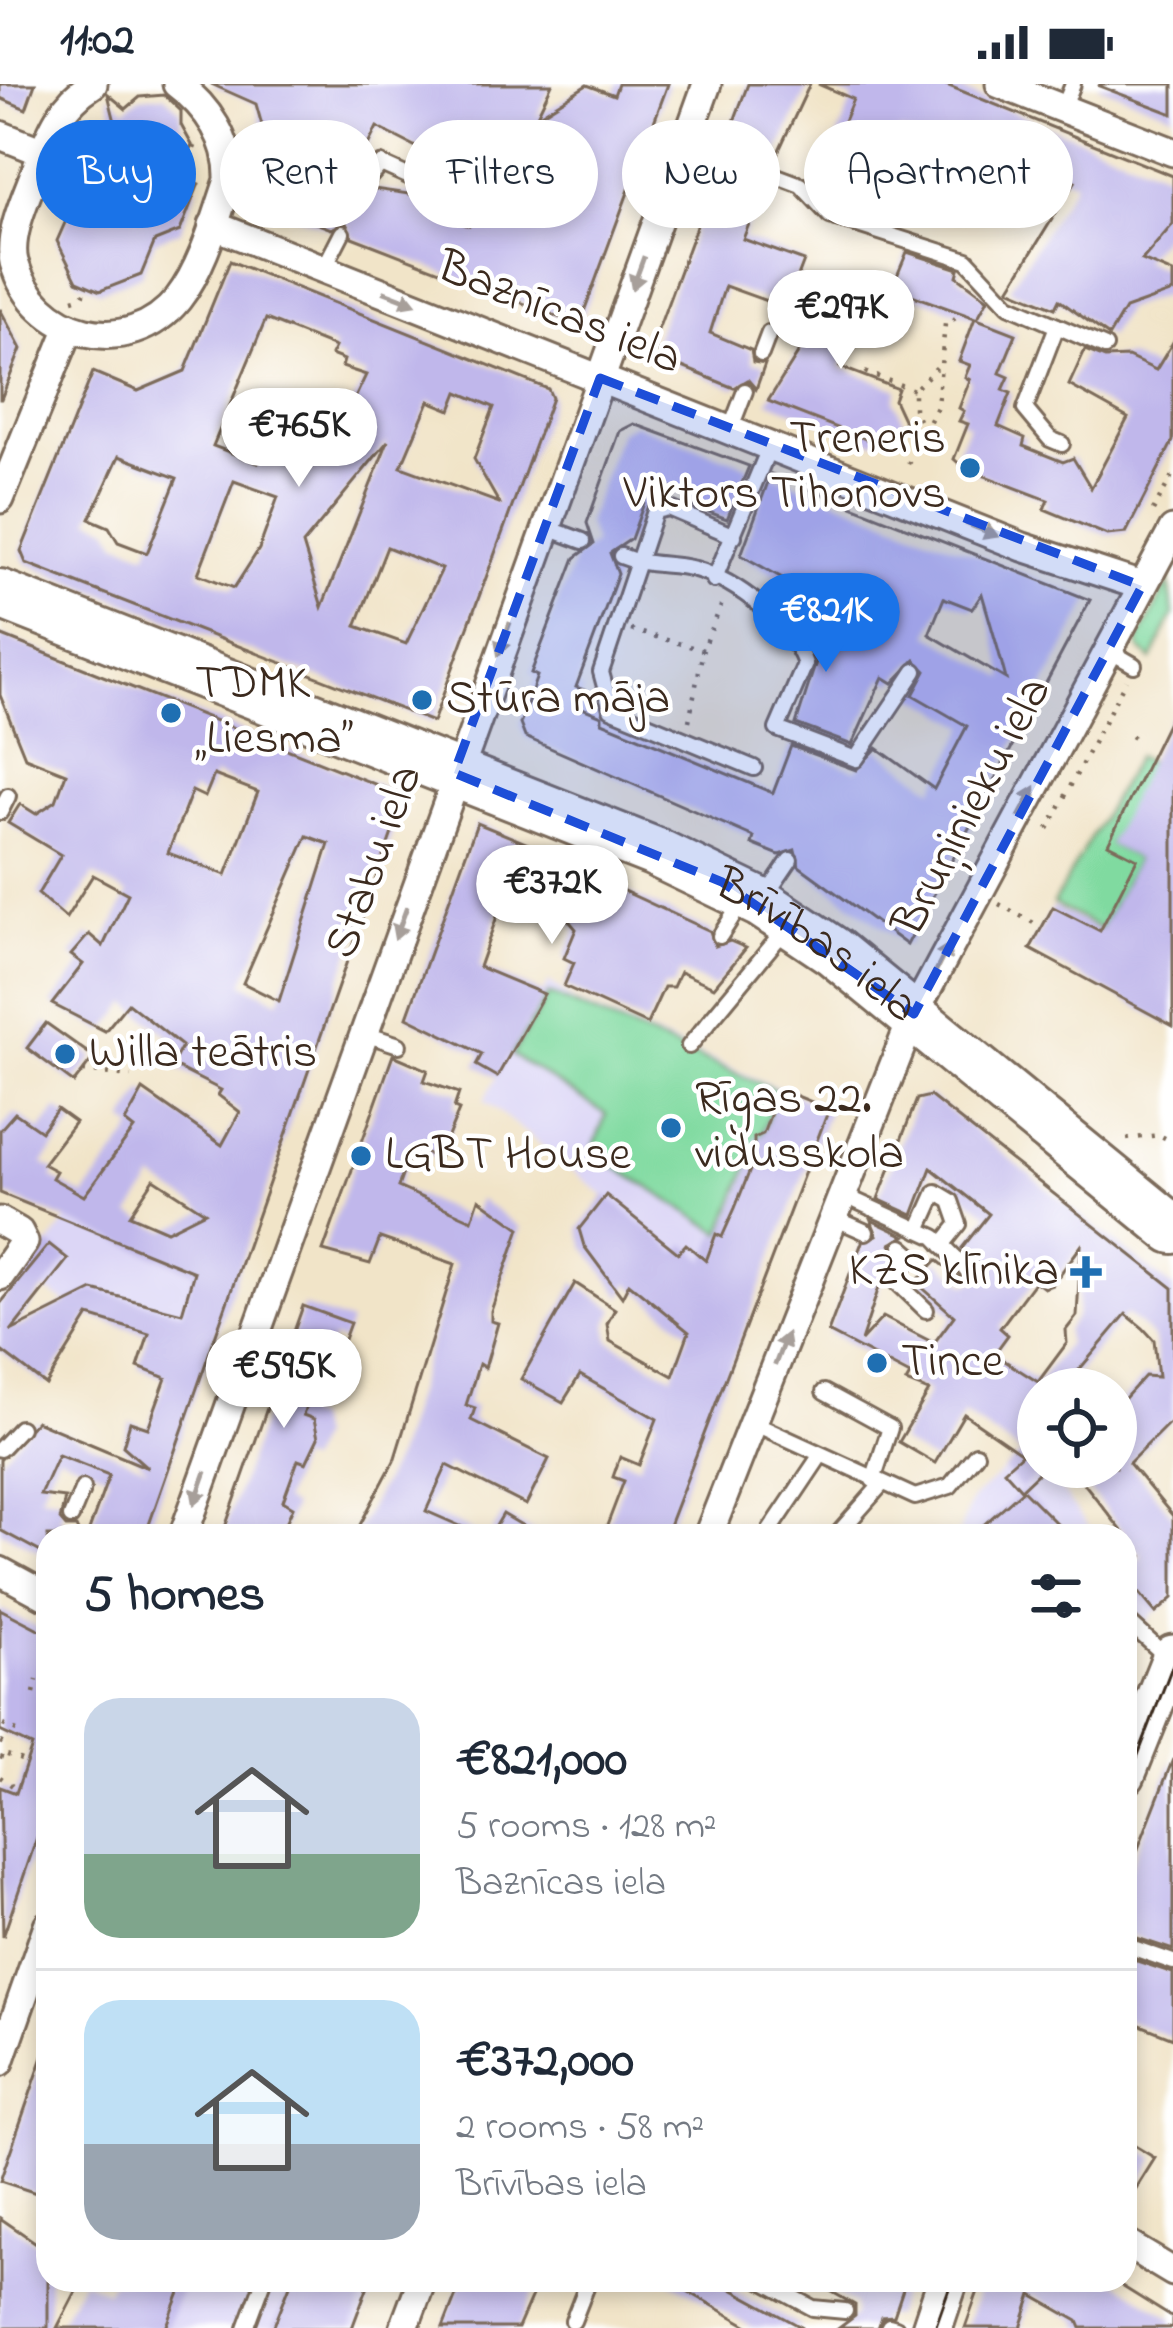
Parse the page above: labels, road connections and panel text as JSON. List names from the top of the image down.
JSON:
{
  "streets": {
    "highway": ["Brīvības iela"],
    "street": ["Baznīcas iela", "Bruņinieku iela", "Stabu iela"]
  },
  "crossings": [
    ["Baznīcas iela", "Bruņinieku iela"],
    ["Baznīcas iela", "Stabu iela"],
    ["Bruņinieku iela", "Brīvības iela"],
    ["Stabu iela", "Brīvības iela"]
  ],
  "one_way": ["Baznīcas iela", "Bruņinieku iela", "Stabu iela"],
  "places": {
    "other": [
      "Treneris Viktors Tihonovs",
      "Stūra māja",
      "TDMK „Liesma”",
      "Willa teātris",
      "Rīgas 22. vidusskola",
      "LGBT House",
      "Tince"
    ],
    "health": ["KZS klīnika"]
  },
  "page": {
    "status": "11:02",
    "chip": [
      "Buy",
      "Rent",
      "Filters",
      "New",
      "Apartment"
    ],
    "price": [
      "€297K",
      "€765K",
      "€821K",
      "€372K",
      "€595K"
    ],
    "heading": "5 homes",
    "list": [
      {
        "name": "€821,000",
        "note": "5 rooms · 128 m² · Baznīcas iela"
      },
      {
        "name": "€372,000",
        "note": "2 rooms · 58 m² · Brīvības iela"
      }
    ]
  }
}
